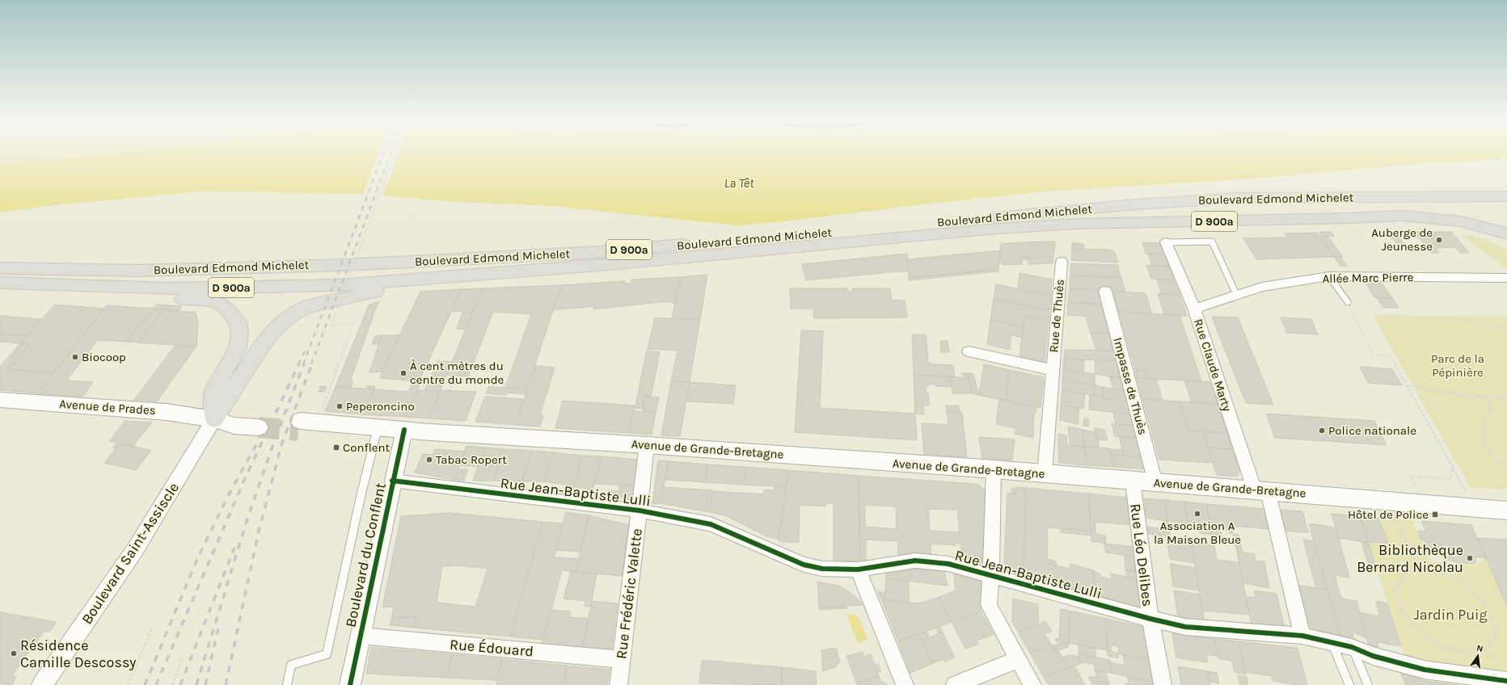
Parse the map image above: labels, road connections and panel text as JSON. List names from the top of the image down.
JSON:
{
  "streets": {
    "highway": ["Boulevard Edmond Michelet", "D 900a"],
    "main road": ["Avenue de Prades", "Avenue de Grande-Bretagne"],
    "street": [
      "Allée Marc Pierre",
      "Rue de Thuès",
      "Rue Claude Marty",
      "Impasse de Thuès",
      "Rue Jean-Baptiste Lulli",
      "Boulevard Saint-Assiscle",
      "Boulevard du Conflent",
      "Rue Léo Delibes",
      "Rue Frédéric Valette",
      "Rue Édouard"
    ]
  },
  "crossings": [
    ["Boulevard Edmond Michelet", "D 900a"],
    ["Allée Marc Pierre", "Rue Claude Marty"],
    ["Rue de Thuès", "Avenue de Grande-Bretagne"],
    ["Rue Claude Marty", "Avenue de Grande-Bretagne"],
    ["Rue Claude Marty", "Rue Jean-Baptiste Lulli"],
    ["Impasse de Thuès", "Avenue de Grande-Bretagne"],
    ["Avenue de Prades", "Boulevard Saint-Assiscle"],
    ["Avenue de Grande-Bretagne", "Boulevard du Conflent"],
    ["Avenue de Grande-Bretagne", "Rue Léo Delibes"],
    ["Avenue de Grande-Bretagne", "Rue Frédéric Valette"],
    ["Rue Jean-Baptiste Lulli", "Boulevard du Conflent"],
    ["Rue Jean-Baptiste Lulli", "Rue Léo Delibes"],
    ["Rue Jean-Baptiste Lulli", "Rue Frédéric Valette"],
    ["Boulevard du Conflent", "Rue Édouard"],
    ["Rue Frédéric Valette", "Rue Édouard"]
  ],
  "water": ["La Têt"],
  "parks": ["Parc de la Pépinière", "Jardin Puig"],
  "places": {
    "other": [
      "Auberge de Jeunesse",
      "Biocoop",
      "À cent mètres du centre du monde",
      "Peperoncino",
      "Police nationale",
      "Tabac Ropert",
      "Association A la Maison Bleue",
      "Bibliothèque Bernard Nicolau",
      "Résidence Camille Descossy"
    ],
    "transit": ["Conflent", "Hôtel de Police"]
  },
  "north": "top"
}
